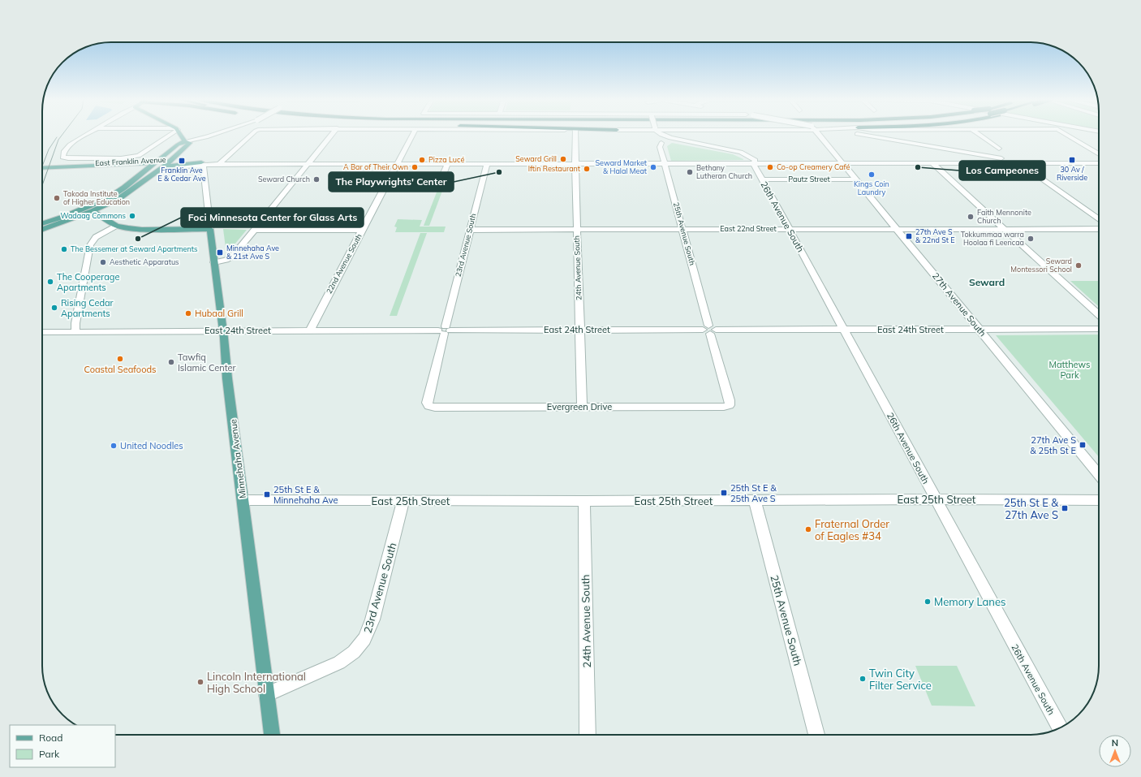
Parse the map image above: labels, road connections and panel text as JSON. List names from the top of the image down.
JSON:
{
  "streets": {
    "main road": ["East Franklin Avenue", "Minnehaha Avenue"],
    "street": [
      "Pautz Street",
      "26th Avenue South",
      "East 22nd Street",
      "25th Avenue South",
      "23rd Avenue South",
      "22nd Avenue South",
      "24th Avenue South",
      "27th Avenue South",
      "East 24th Street",
      "Evergreen Drive",
      "East 25th Street"
    ]
  },
  "crossings": [
    ["East Franklin Avenue", "26th Avenue South"],
    ["East Franklin Avenue", "25th Avenue South"],
    ["East Franklin Avenue", "23rd Avenue South"],
    ["East Franklin Avenue", "22nd Avenue South"],
    ["East Franklin Avenue", "24th Avenue South"],
    ["East Franklin Avenue", "27th Avenue South"],
    ["East Franklin Avenue", "Minnehaha Avenue"],
    ["Pautz Street", "26th Avenue South"],
    ["Pautz Street", "27th Avenue South"],
    ["26th Avenue South", "East 22nd Street"],
    ["26th Avenue South", "East 24th Street"],
    ["26th Avenue South", "East 25th Street"],
    ["East 22nd Street", "25th Avenue South"],
    ["East 22nd Street", "23rd Avenue South"],
    ["East 22nd Street", "24th Avenue South"],
    ["East 22nd Street", "27th Avenue South"],
    ["25th Avenue South", "East 24th Street"],
    ["25th Avenue South", "Evergreen Drive"],
    ["25th Avenue South", "East 25th Street"],
    ["23rd Avenue South", "East 24th Street"],
    ["23rd Avenue South", "Evergreen Drive"],
    ["23rd Avenue South", "Minnehaha Avenue"],
    ["23rd Avenue South", "East 25th Street"],
    ["22nd Avenue South", "East 24th Street"],
    ["24th Avenue South", "East 24th Street"],
    ["24th Avenue South", "Evergreen Drive"],
    ["24th Avenue South", "East 25th Street"],
    ["27th Avenue South", "East 24th Street"],
    ["East 24th Street", "Minnehaha Avenue"],
    ["Minnehaha Avenue", "East 25th Street"]
  ],
  "districts": ["Seward"],
  "parks": ["Matthews Park"],
  "places": {
    "other": [
      "Seward Grill",
      "Pizza Lucé",
      "A Bar of Their Own",
      "Seward Market & Halal Meat",
      "Co-op Creamery Café",
      "Los Campeones",
      "Iftin Restaurant",
      "The Playwrights' Center",
      "Bethany Lutheran Church",
      "Kings Coin Laundry",
      "Seward Church",
      "Takoda Institute of Higher Education",
      "Wadaag Commons",
      "Faith Mennonite Church",
      "Foci Minnesota Center for Glass Arts",
      "Tokkummaa warra Hoolaa fi Leencaa",
      "The Bessemer at Seward Apartments",
      "Aesthetic Apparatus",
      "Seward Montessori School",
      "The Cooperage Apartments",
      "Rising Cedar Apartments",
      "Hubaal Grill",
      "Coastal Seafoods",
      "Tawfiq Islamic Center",
      "United Noodles",
      "Fraternal Order of Eagles #34",
      "Memory Lanes",
      "Twin City Filter Service",
      "Lincoln International High School"
    ],
    "transit": [
      "30 Av / Riverside",
      "Franklin Ave E & Cedar Ave",
      "27th Ave S & 22nd St E",
      "Minnehaha Ave & 21st Ave S",
      "27th Ave S & 25th St E",
      "25th St E & 25th Ave S",
      "25th St E & Minnehaha Ave",
      "25th St E & 27th Ave S"
    ]
  },
  "legend": ["Road", "Park"],
  "north": "top"
}
